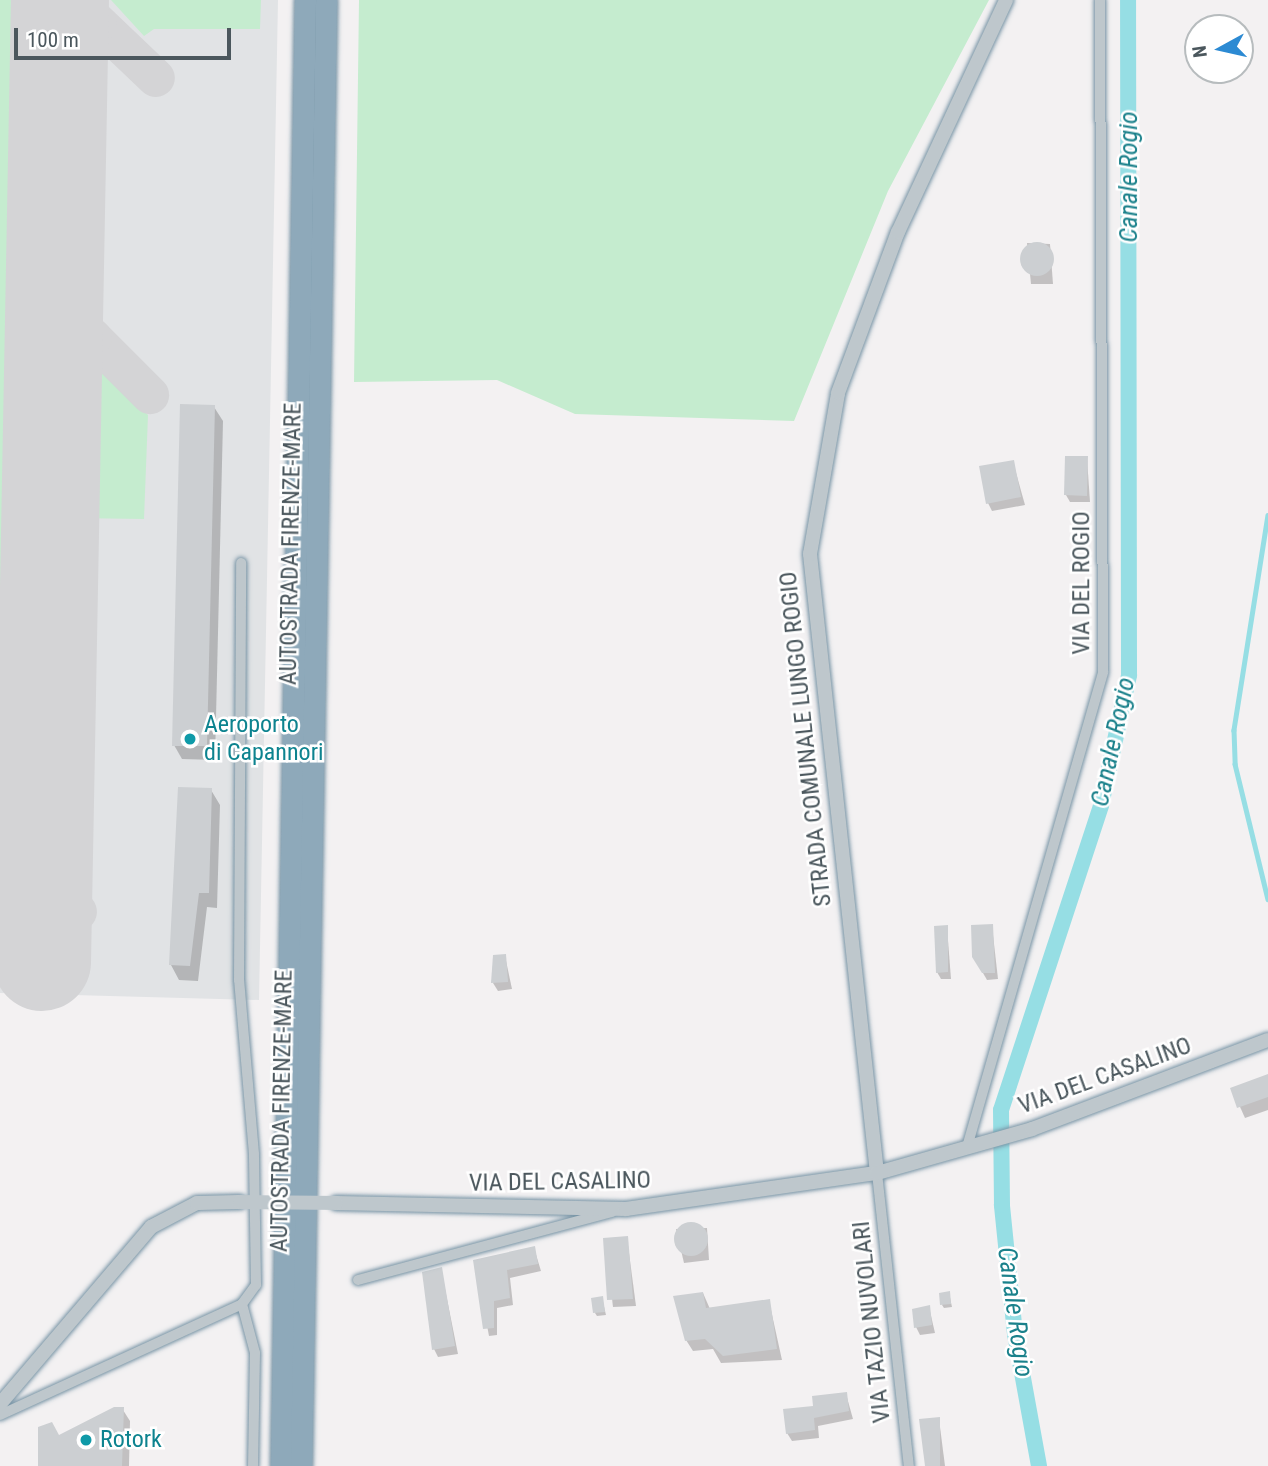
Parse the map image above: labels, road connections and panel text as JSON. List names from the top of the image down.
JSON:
{
  "streets": {
    "highway": ["AUTOSTRADA FIRENZE-MARE"],
    "street": [
      "VIA DEL ROGIO",
      "STRADA COMUNALE LUNGO ROGIO",
      "VIA DEL CASALINO",
      "VIA TAZIO NUVOLARI"
    ]
  },
  "crossings": [
    ["VIA DEL ROGIO", "VIA DEL CASALINO"],
    ["STRADA COMUNALE LUNGO ROGIO", "VIA DEL CASALINO"],
    ["STRADA COMUNALE LUNGO ROGIO", "VIA TAZIO NUVOLARI"],
    ["VIA DEL CASALINO", "VIA TAZIO NUVOLARI"]
  ],
  "water": ["Canale Rogio"],
  "places": ["Aeroporto di Capannori", "Rotork"],
  "scale_bar": "100 m",
  "north": "left"
}
